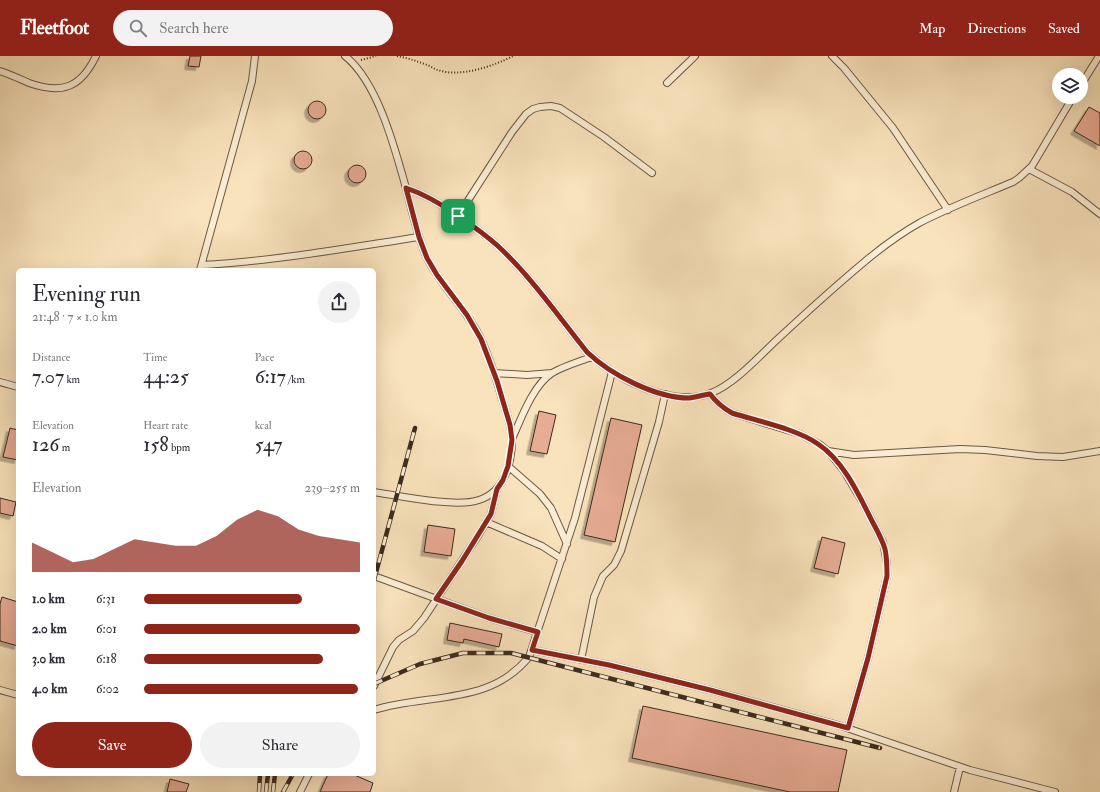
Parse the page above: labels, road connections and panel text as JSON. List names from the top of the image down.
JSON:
{
  "page": {
    "header": "Fleetfoot",
    "search": "Search here",
    "nav": ["Map", "Directions", "Saved"],
    "heading": ["Evening run", "21:48 · 7 × 1.0 km"],
    "stats": [
      ["Distance", "7.07 km"],
      ["Time", "44:25"],
      ["Pace", "6:17 /km"],
      ["Elevation", "126 m"],
      ["Heart rate", "158 bpm"],
      ["kcal", "547"]
    ],
    "chart": ["Elevation", "239–255 m"],
    "list": [
      {
        "name": "1.0 km",
        "note": "6:31"
      },
      {
        "name": "2.0 km",
        "note": "6:01"
      },
      {
        "name": "3.0 km",
        "note": "6:18"
      },
      {
        "name": "4.0 km",
        "note": "6:02"
      }
    ],
    "buttons": ["Save", "Share"]
  }
}
